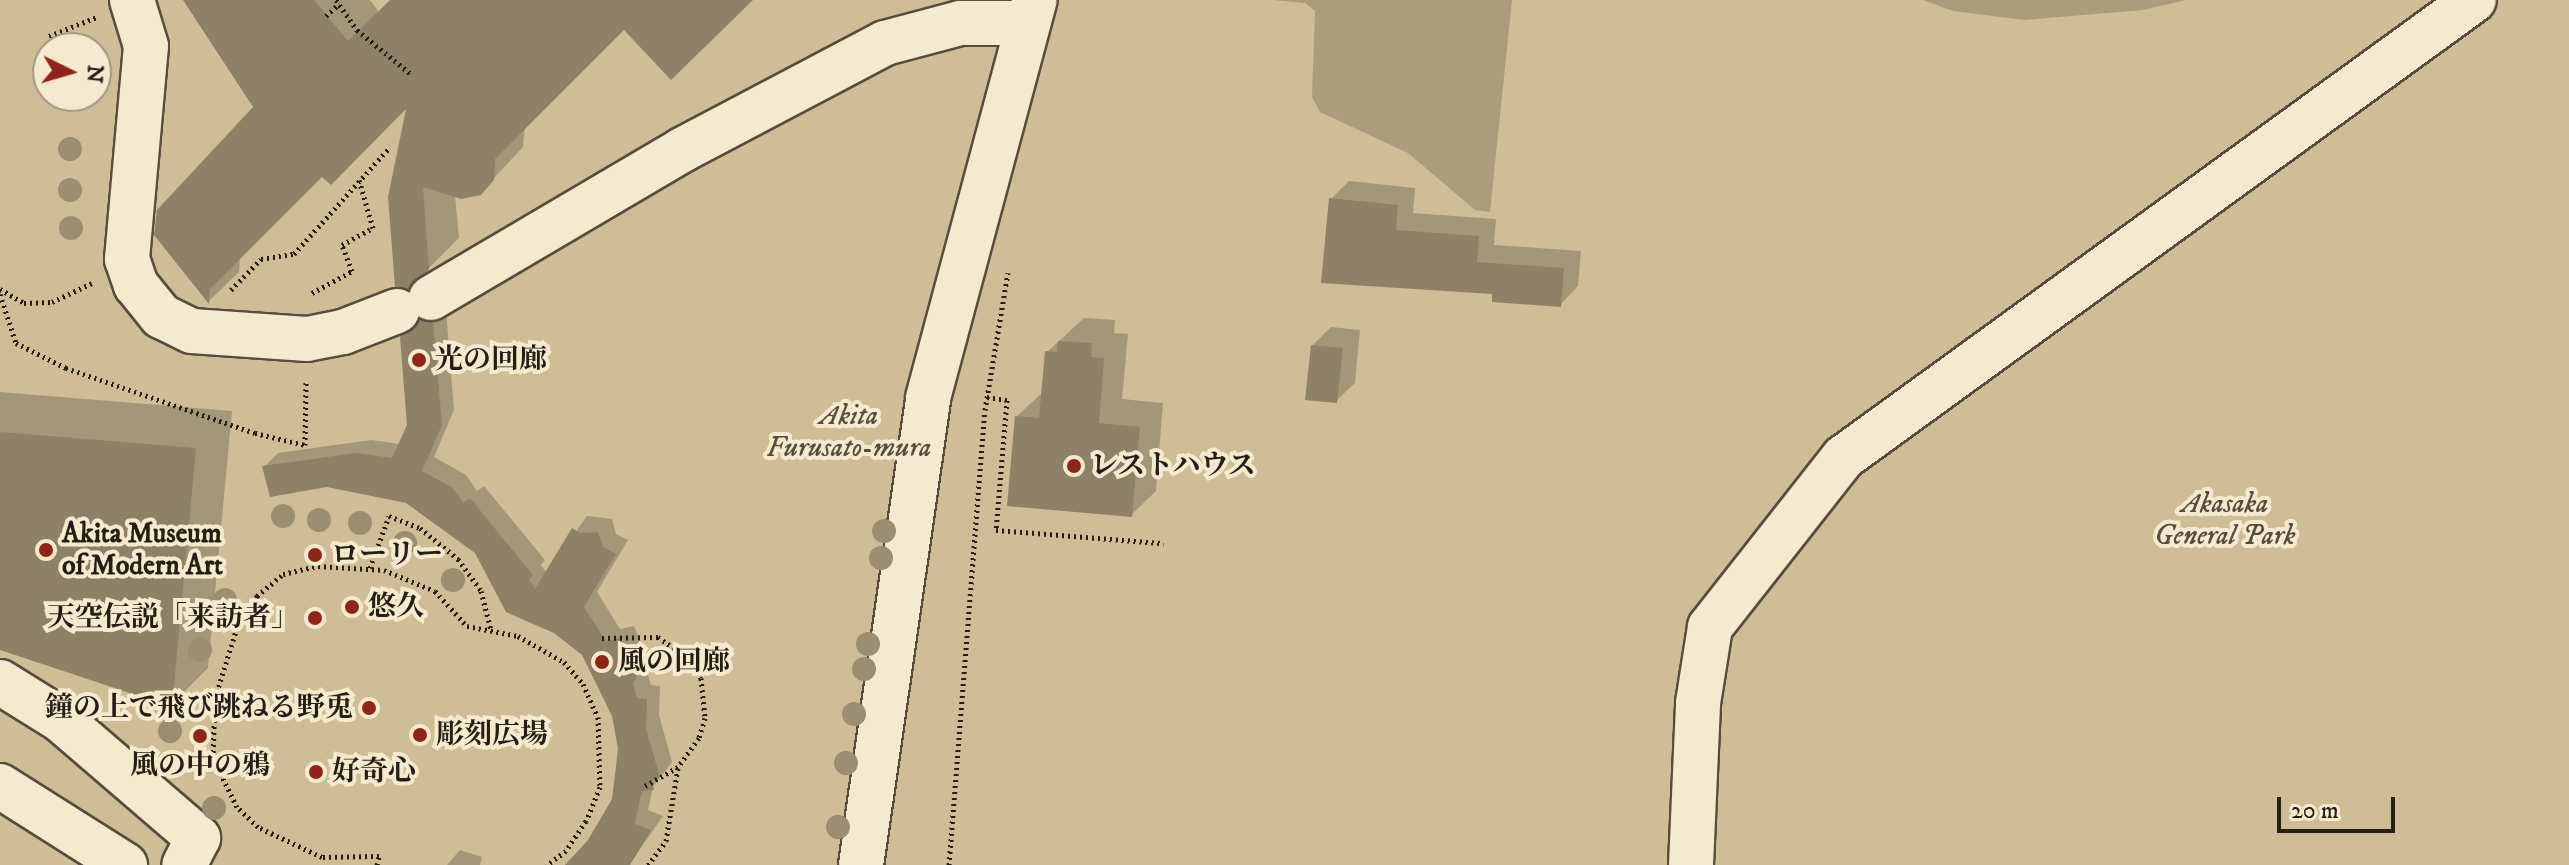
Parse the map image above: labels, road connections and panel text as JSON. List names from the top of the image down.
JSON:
{
  "parks": ["Akita Furusato-mura", "Akasaka General Park"],
  "places": [
    "光の回廊",
    "レストハウス",
    "Akita Museum of Modern Art",
    "ローリー",
    "悠久",
    "天空伝説「来訪者」",
    "風の回廊",
    "鐘の上で飛び跳ねる野兎",
    "彫刻広場",
    "風の中の鴉",
    "好奇心"
  ],
  "scale_bar": "20 m",
  "north": "right"
}
